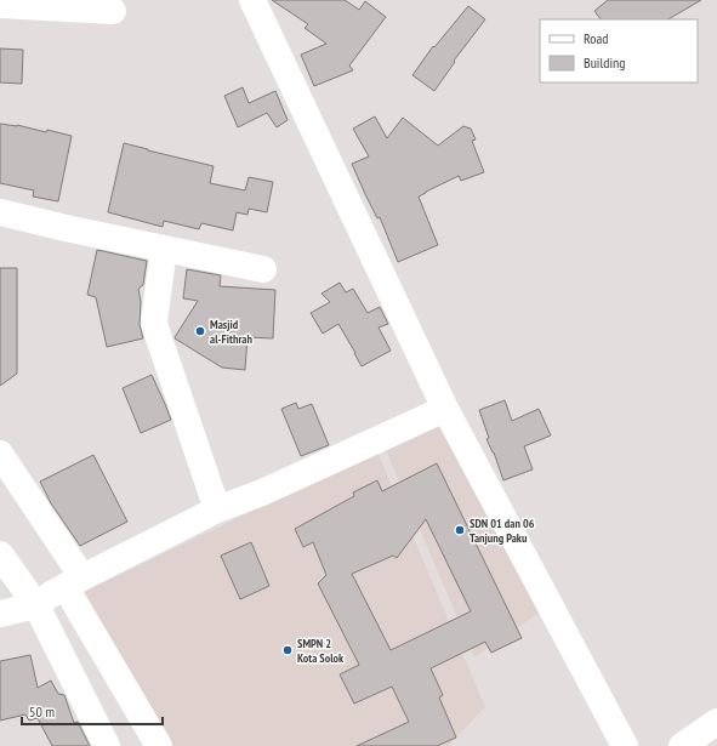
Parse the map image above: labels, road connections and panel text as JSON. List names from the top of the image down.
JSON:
{
  "places": ["Masjid al-Fithrah", "SDN 01 dan 06 Tanjung Paku", "SMPN 2 Kota Solok"],
  "legend": ["Road", "Building"],
  "scale_bar": "50 m"
}
